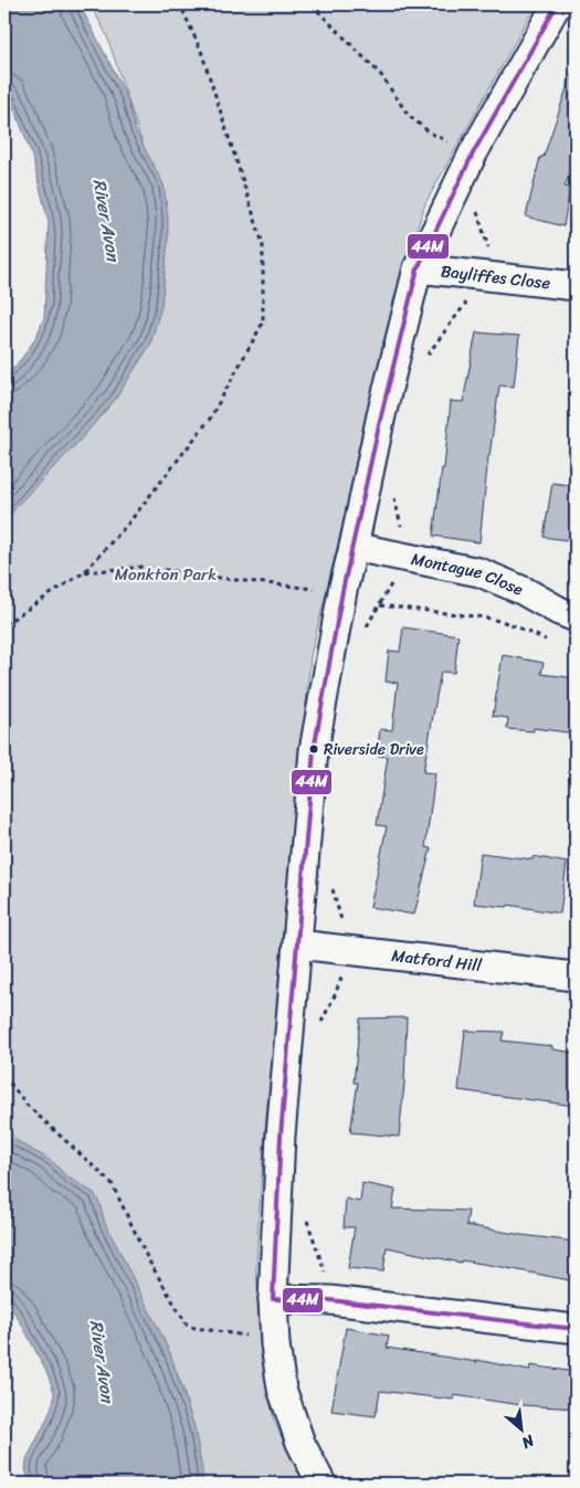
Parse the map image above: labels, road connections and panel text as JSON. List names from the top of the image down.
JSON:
{
  "streets": {
    "street": ["Bayliffes Close", "Montague Close", "Matford Hill"]
  },
  "water": ["River Avon"],
  "parks": ["Monkton Park"],
  "places": ["Riverside Drive"],
  "lines": ["transit line 44M"],
  "north": "bottom right"
}
